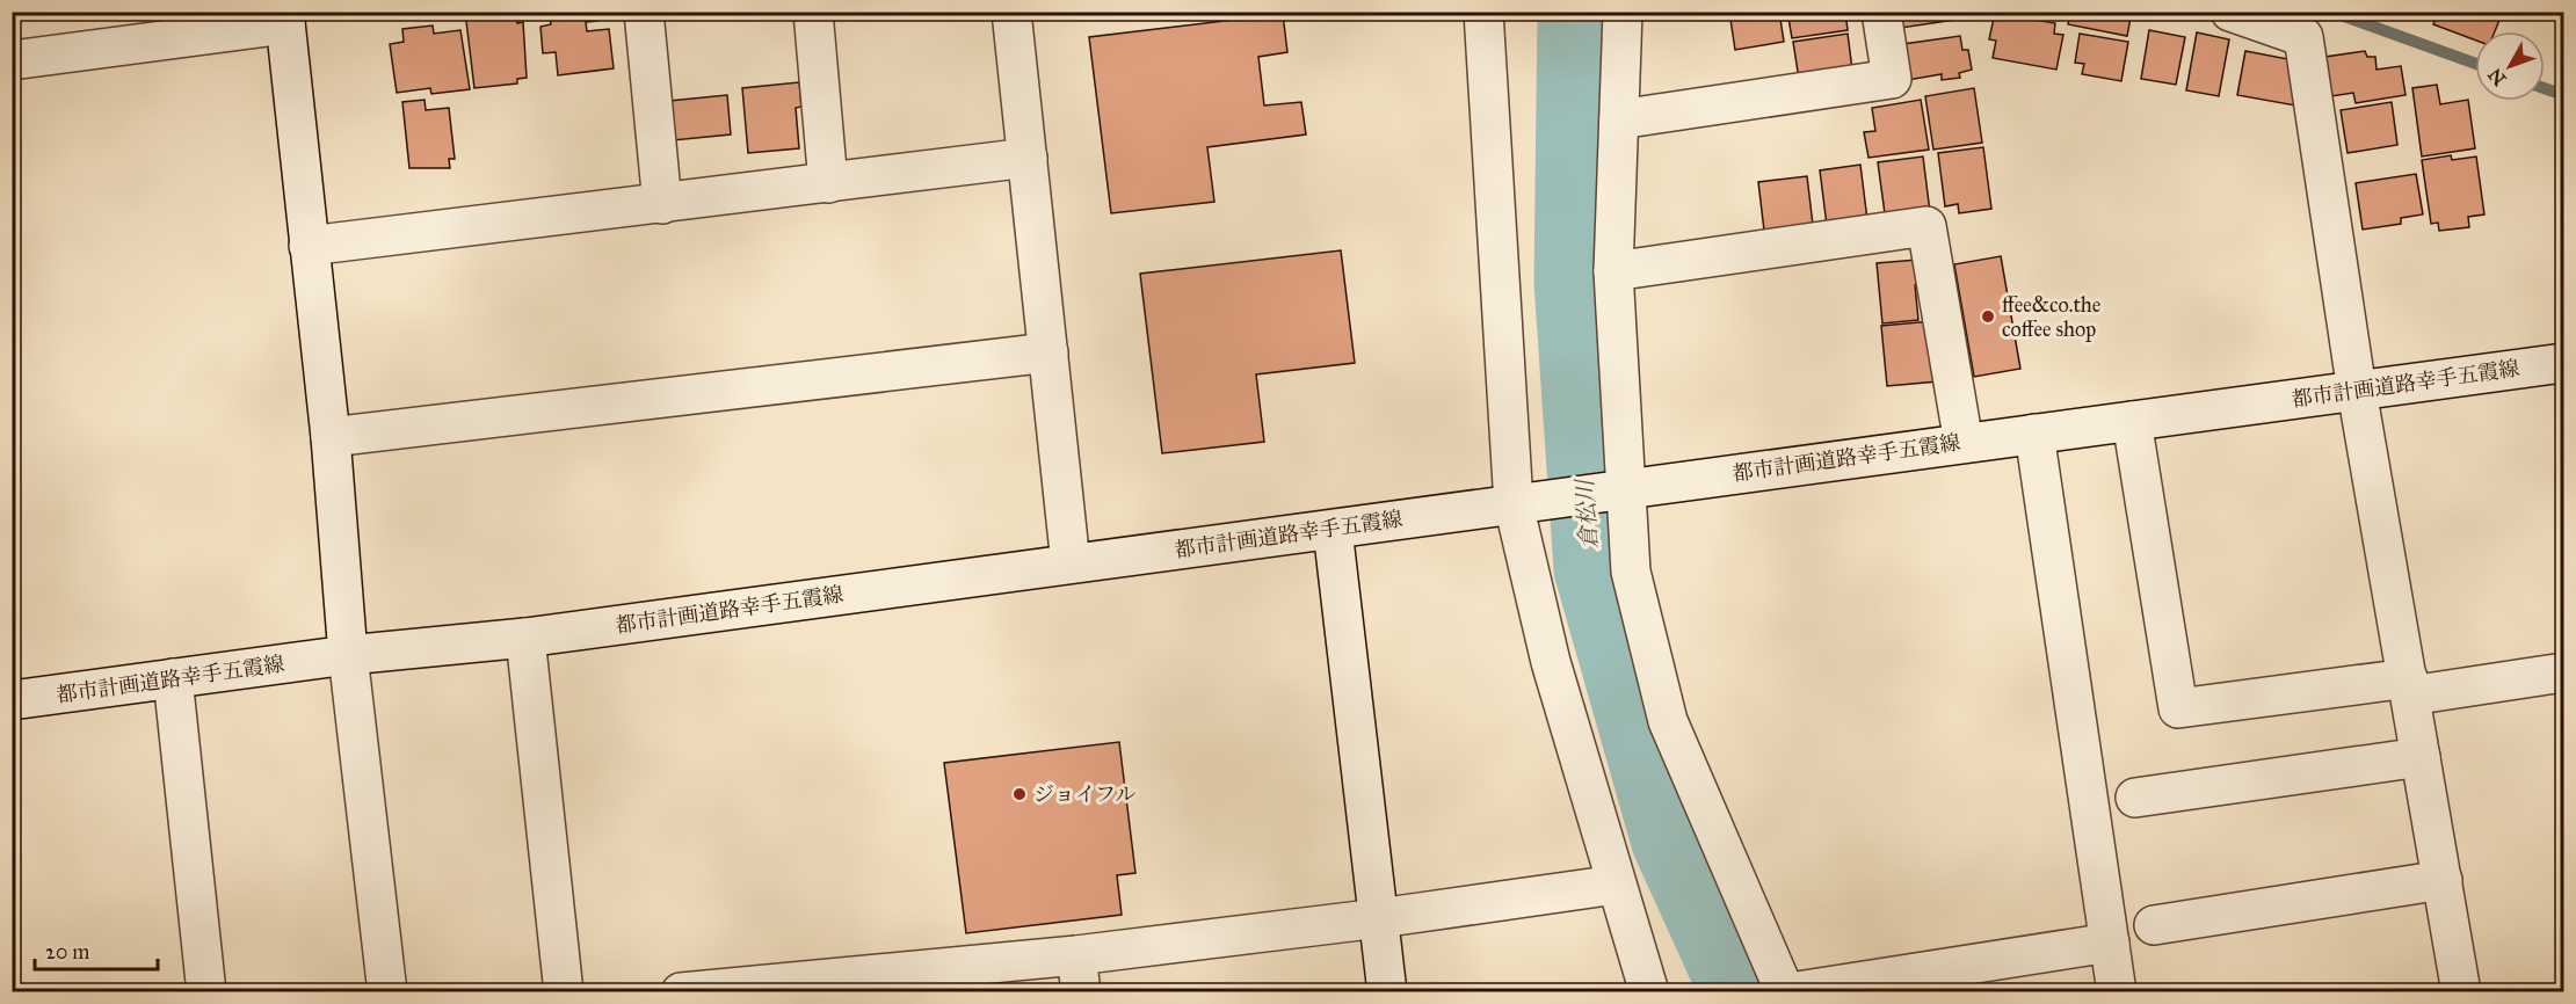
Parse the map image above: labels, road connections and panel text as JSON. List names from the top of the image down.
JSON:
{
  "streets": {
    "street": ["都市計画道路幸手五霞線"]
  },
  "water": ["倉松川"],
  "places": ["ffee&co.the coffee shop", "ジョイフル"],
  "scale_bar": "20 m",
  "north": "bottom left"
}
